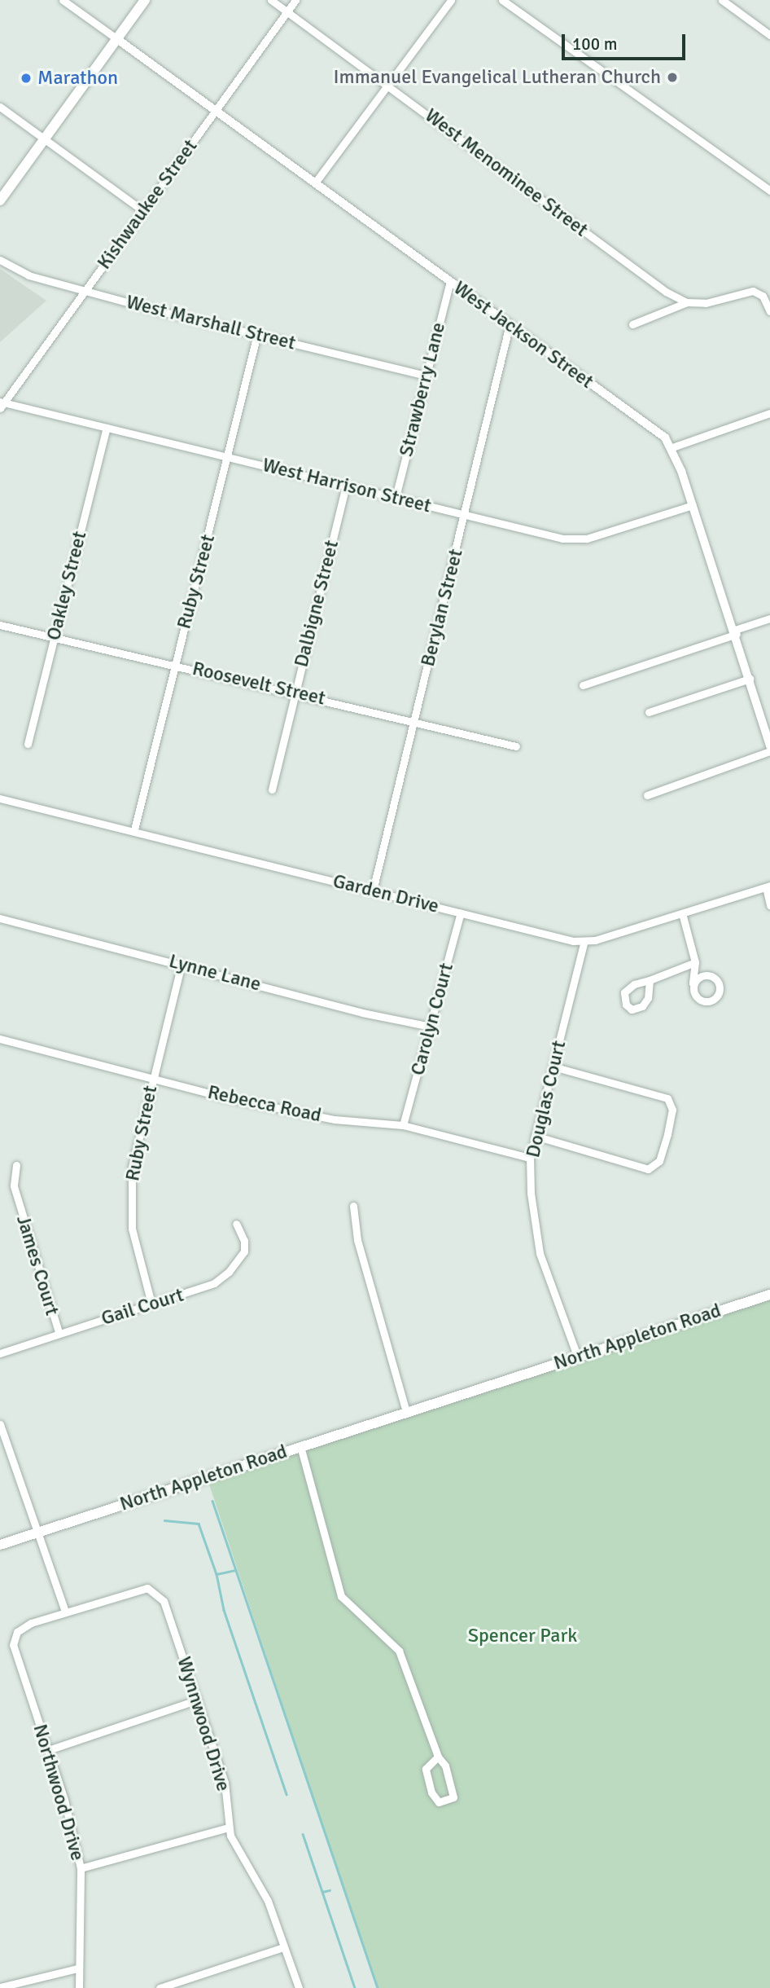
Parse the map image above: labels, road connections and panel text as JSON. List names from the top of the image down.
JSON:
{
  "streets": {
    "main road": ["North Appleton Road"],
    "street": [
      "West Menominee Street",
      "Kishwaukee Street",
      "West Marshall Street",
      "West Jackson Street",
      "Strawberry Lane",
      "West Harrison Street",
      "Ruby Street",
      "Oakley Street",
      "Dalbigne Street",
      "Berylan Street",
      "Roosevelt Street",
      "Garden Drive",
      "Lynne Lane",
      "Carolyn Court",
      "Douglas Court",
      "Rebecca Road",
      "James Court",
      "Gail Court",
      "Wynnwood Drive",
      "Northwood Drive"
    ]
  },
  "crossings": [
    ["West Menominee Street", "Kishwaukee Street"],
    ["Kishwaukee Street", "West Marshall Street"],
    ["Kishwaukee Street", "West Jackson Street"],
    ["Kishwaukee Street", "West Harrison Street"],
    ["West Marshall Street", "Strawberry Lane"],
    ["West Marshall Street", "Ruby Street"],
    ["West Jackson Street", "Strawberry Lane"],
    ["West Jackson Street", "West Harrison Street"],
    ["West Jackson Street", "Berylan Street"],
    ["Strawberry Lane", "West Harrison Street"],
    ["West Harrison Street", "Ruby Street"],
    ["West Harrison Street", "Oakley Street"],
    ["West Harrison Street", "Dalbigne Street"],
    ["West Harrison Street", "Berylan Street"],
    ["Ruby Street", "Roosevelt Street"],
    ["Ruby Street", "Garden Drive"],
    ["Ruby Street", "Lynne Lane"],
    ["Ruby Street", "Rebecca Road"],
    ["Ruby Street", "Gail Court"],
    ["Oakley Street", "Roosevelt Street"],
    ["Dalbigne Street", "Roosevelt Street"],
    ["Berylan Street", "Roosevelt Street"],
    ["Berylan Street", "Garden Drive"],
    ["Garden Drive", "Carolyn Court"],
    ["Garden Drive", "Douglas Court"],
    ["Lynne Lane", "Carolyn Court"],
    ["Carolyn Court", "Rebecca Road"],
    ["Douglas Court", "Rebecca Road"],
    ["Douglas Court", "North Appleton Road"],
    ["James Court", "Gail Court"],
    ["Wynnwood Drive", "Northwood Drive"]
  ],
  "parks": ["Spencer Park"],
  "places": ["Immanuel Evangelical Lutheran Church", "Marathon"],
  "scale_bar": "100 m"
}
